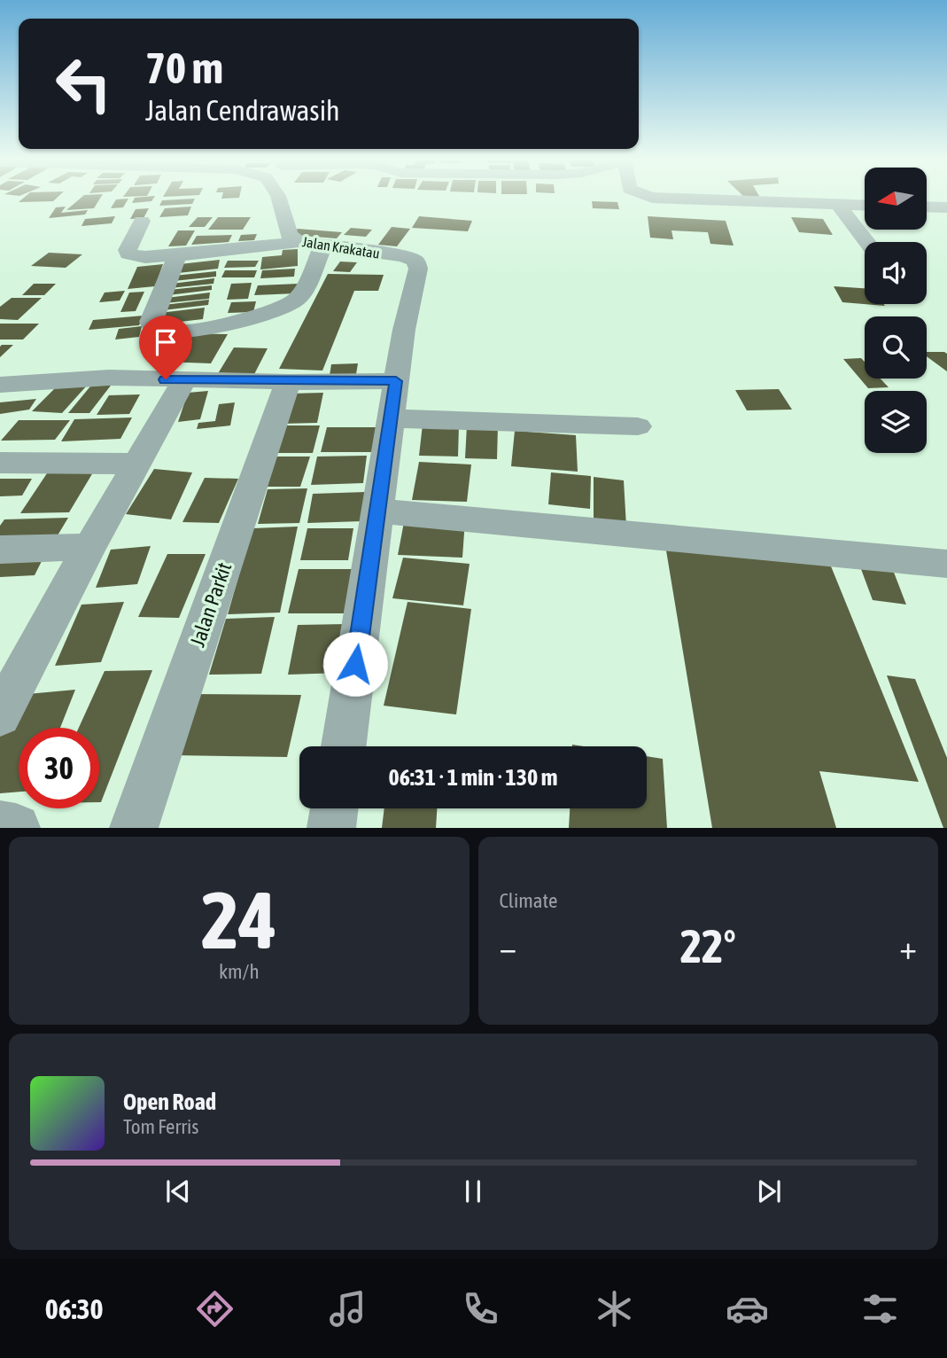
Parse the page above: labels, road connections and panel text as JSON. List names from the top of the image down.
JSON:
{
  "streets": {
    "street": ["Jalan Krakatau", "Jalan Parkit"]
  },
  "north": "left",
  "page": {
    "turn": ["70 m", "Jalan Cendrawasih"],
    "limit": "30",
    "trip": "06:31 · 1 min · 130 m",
    "tile": [
      ["24", "km/h"],
      "Climate"
    ],
    "heat": ["−", "22°", "+"],
    "song": ["Open Road", "Tom Ferris"],
    "tabs": "06:30"
  }
}
